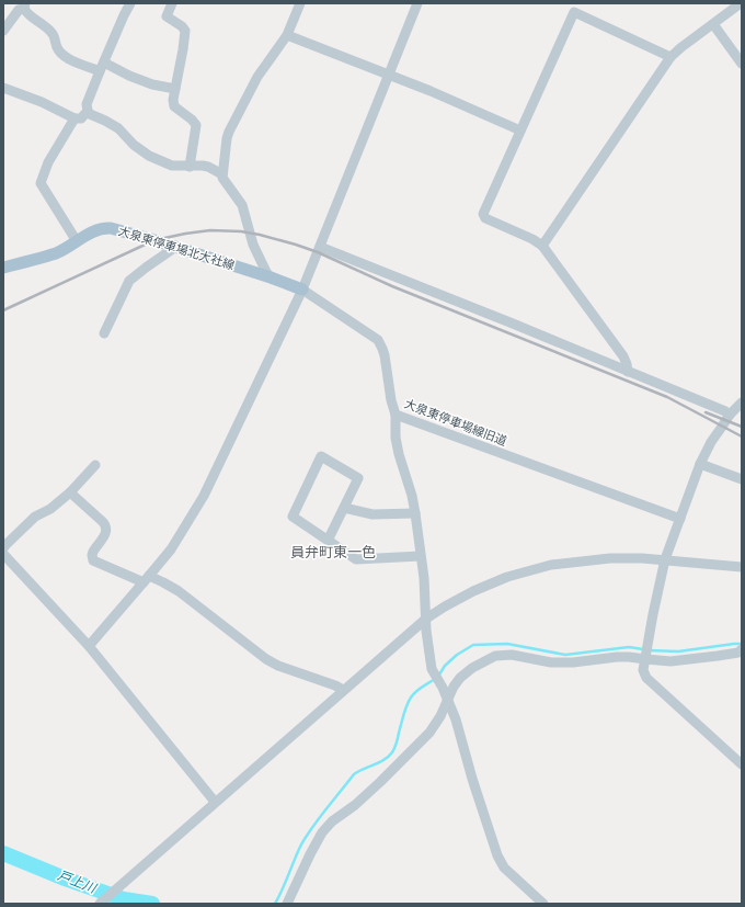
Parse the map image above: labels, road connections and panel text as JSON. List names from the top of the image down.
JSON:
{
  "streets": {
    "main road": ["大泉東停車場北大社線"],
    "street": ["大泉東停車場線旧道"]
  },
  "crossings": [
    ["大泉東停車場北大社線", "大泉東停車場線旧道"]
  ],
  "districts": ["員弁町東一色"],
  "water": ["戸上川"]
}
